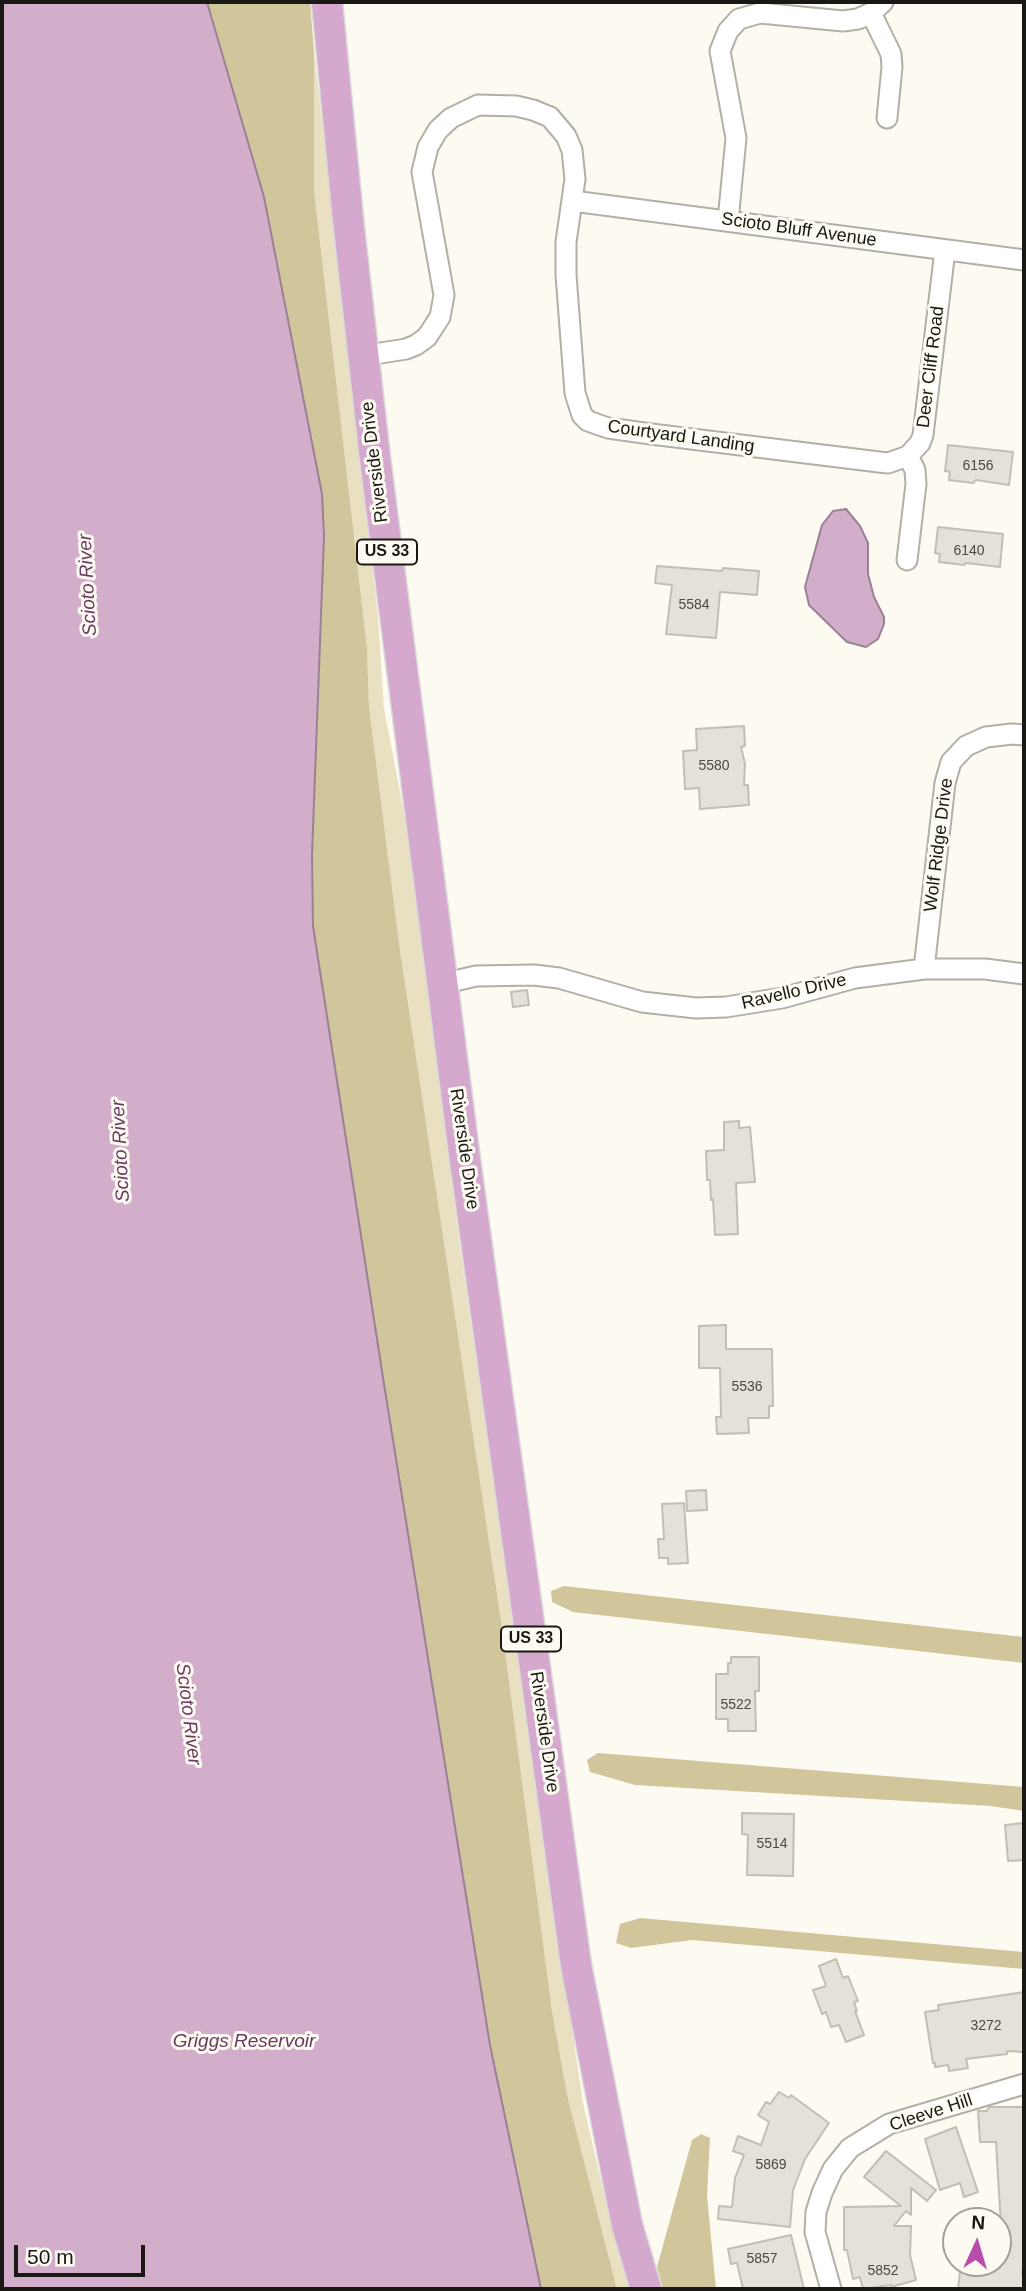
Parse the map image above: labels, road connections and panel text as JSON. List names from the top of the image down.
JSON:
{
  "streets": {
    "main road": ["Riverside Drive", "US 33"],
    "street": [
      "Scioto Bluff Avenue",
      "Deer Cliff Road",
      "Courtyard Landing",
      "Wolf Ridge Drive",
      "Ravello Drive",
      "Cleeve Hill"
    ]
  },
  "crossings": [
    ["Scioto Bluff Avenue", "Deer Cliff Road"],
    ["Scioto Bluff Avenue", "Courtyard Landing"],
    ["Deer Cliff Road", "Courtyard Landing"],
    ["Courtyard Landing", "Riverside Drive"],
    ["Riverside Drive", "Ravello Drive"],
    ["Wolf Ridge Drive", "Ravello Drive"]
  ],
  "water": ["Scioto River", "Griggs Reservoir"],
  "house_numbers": [
    "6156",
    "6140",
    "5584",
    "5580",
    "5536",
    "5522",
    "5514",
    "3272",
    "5869",
    "5857",
    "5852"
  ],
  "scale_bar": "50 m",
  "north": "top"
}
